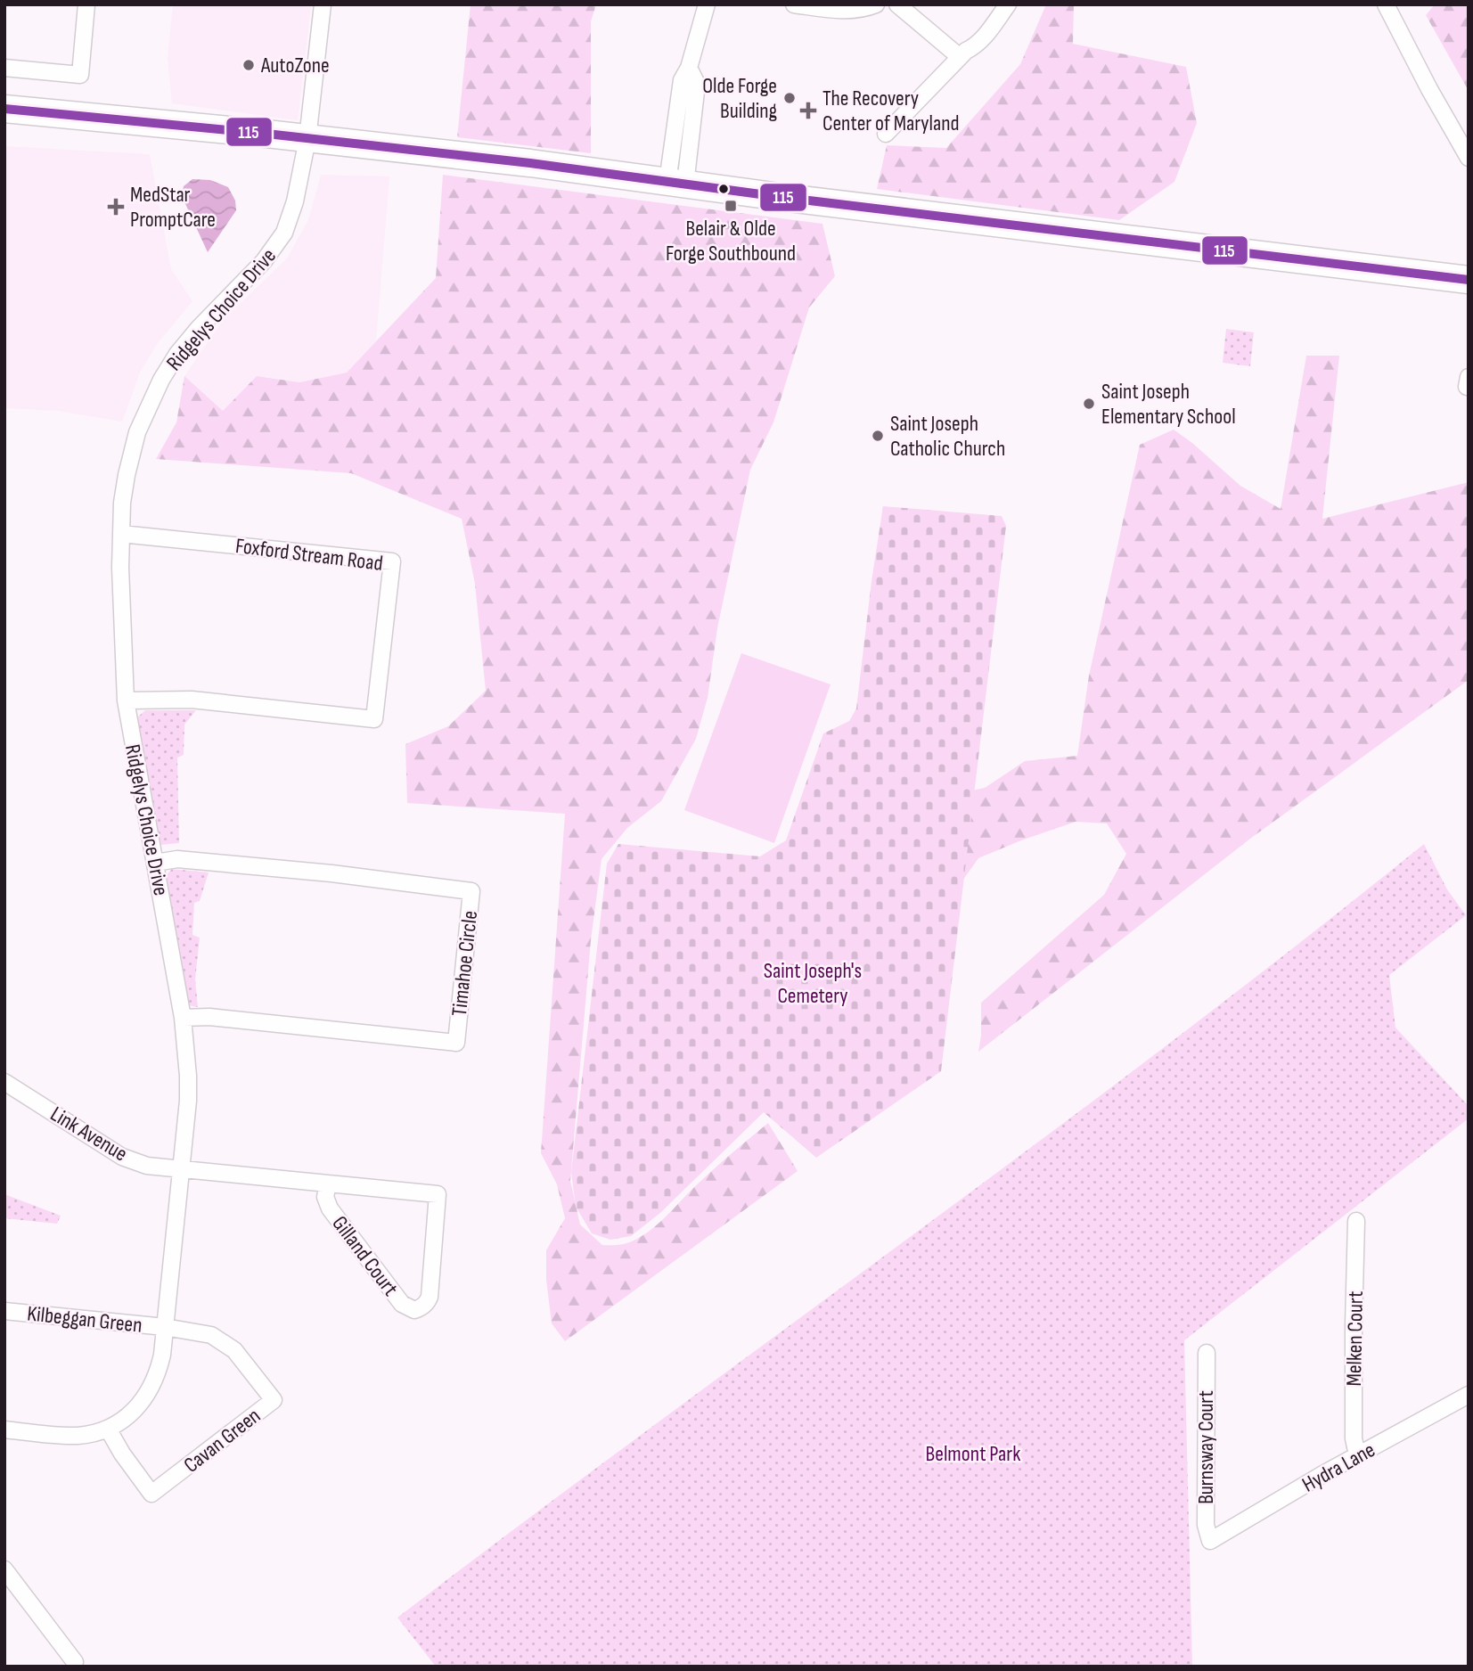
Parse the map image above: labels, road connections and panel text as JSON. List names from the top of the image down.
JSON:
{
  "streets": {
    "street": [
      "Ridgelys Choice Drive",
      "Foxford Stream Road",
      "Timahoe Circle",
      "Link Avenue",
      "Gilland Court",
      "Kilbeggan Green",
      "Melken Court",
      "Cavan Green",
      "Burnsway Court",
      "Hydra Lane"
    ]
  },
  "crossings": [
    ["Ridgelys Choice Drive", "Foxford Stream Road"],
    ["Ridgelys Choice Drive", "Timahoe Circle"],
    ["Ridgelys Choice Drive", "Link Avenue"],
    ["Ridgelys Choice Drive", "Gilland Court"],
    ["Ridgelys Choice Drive", "Kilbeggan Green"],
    ["Ridgelys Choice Drive", "Cavan Green"],
    ["Link Avenue", "Gilland Court"],
    ["Kilbeggan Green", "Cavan Green"],
    ["Melken Court", "Hydra Lane"],
    ["Burnsway Court", "Hydra Lane"]
  ],
  "parks": ["Saint Joseph's Cemetery", "Belmont Park"],
  "places": {
    "other": [
      "AutoZone",
      "Olde Forge Building",
      "Saint Joseph Elementary School",
      "Saint Joseph Catholic Church"
    ],
    "health": ["The Recovery Center of Maryland", "MedStar PromptCare"],
    "transit": ["Belair & Olde Forge Southbound"]
  },
  "lines": ["transit line 115"]
}
